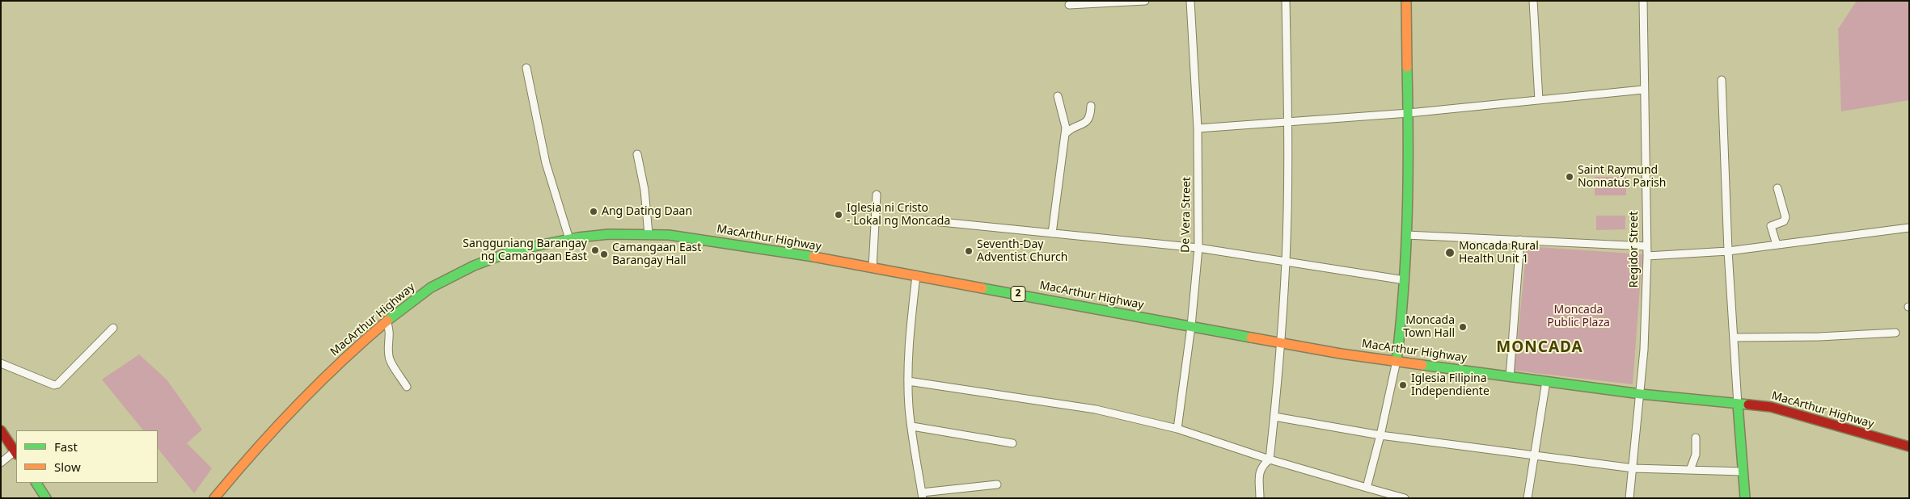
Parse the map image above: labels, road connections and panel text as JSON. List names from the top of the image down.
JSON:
{
  "streets": {
    "main road": ["MacArthur Highway", "2"],
    "street": ["De Vera Street", "Regidor Street"]
  },
  "crossings": [
    ["De Vera Street", "MacArthur Highway"],
    ["MacArthur Highway", "Regidor Street"]
  ],
  "districts": ["MONCADA"],
  "parks": ["Moncada Public Plaza"],
  "places": [
    "Saint Raymund Nonnatus Parish",
    "Ang Dating Daan",
    "Iglesia ni Cristo - Lokal ng Moncada",
    "Sangguniang Barangay ng Camangaan East",
    "Seventh-Day Adventist Church",
    "Moncada Rural Health Unit 1",
    "Camangaan East Barangay Hall",
    "Moncada Town Hall",
    "Iglesia Filipina Independiente"
  ],
  "legend": ["Fast", "Slow"]
}
